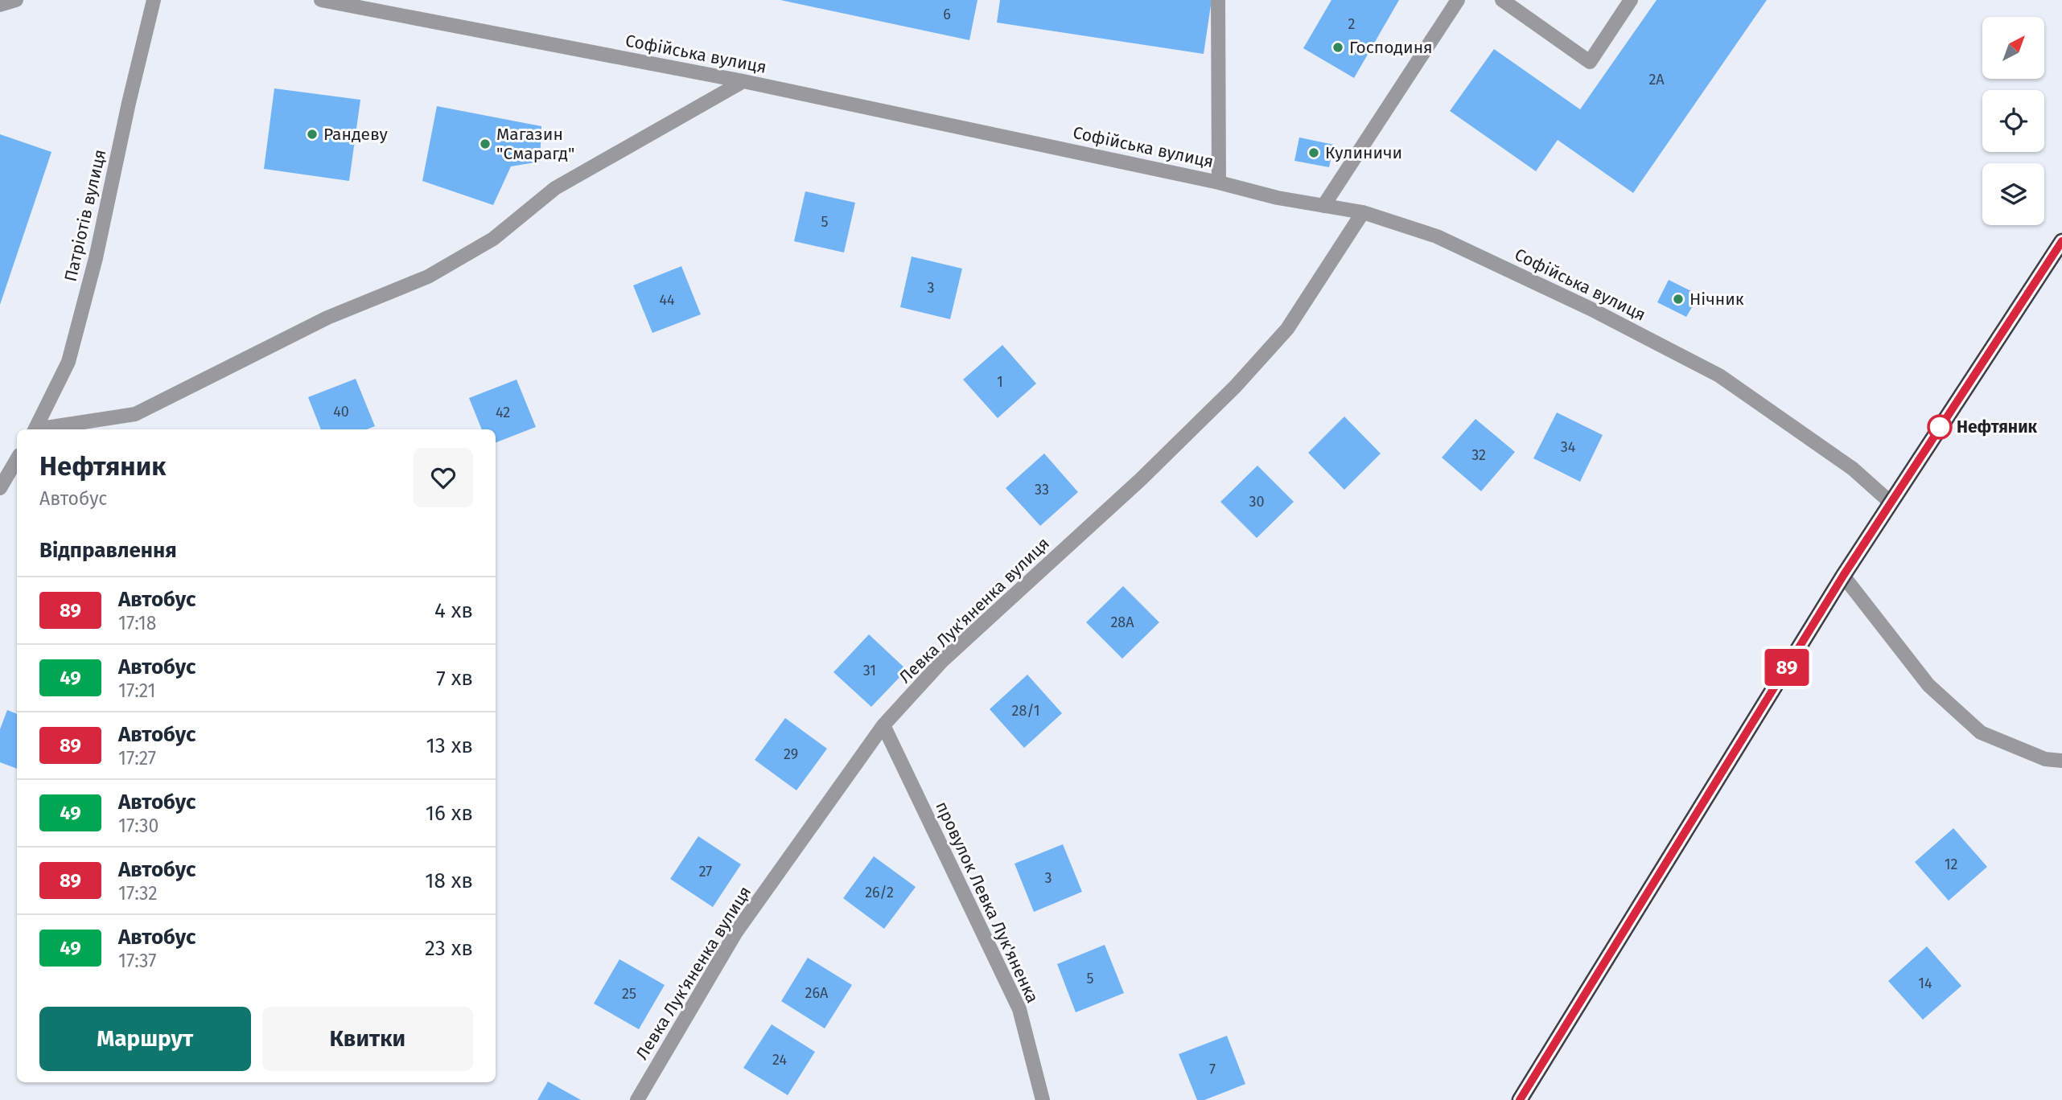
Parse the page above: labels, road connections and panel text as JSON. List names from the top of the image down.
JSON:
{
  "streets": {
    "street": [
      "Софійська вулиця",
      "Патріотів вулиця",
      "Левка Лук'яненка вулиця",
      "провулок Левка Лук'яненка"
    ]
  },
  "crossings": [
    ["Софійська вулиця", "Левка Лук'яненка вулиця"],
    ["Левка Лук'яненка вулиця", "провулок Левка Лук'яненка"]
  ],
  "places": [
    "Господиня",
    "Рандеву",
    "Магазин \"Смарагд\"",
    "Кулиничи",
    "Нічник",
    "Нефтяник"
  ],
  "lines": ["bus line 89"],
  "house_numbers": [
    "6",
    "2",
    "2А",
    "5",
    "3",
    "44",
    "1",
    "40",
    "42",
    "34",
    "32",
    "33",
    "30",
    "28А",
    "31",
    "28/1",
    "29",
    "12",
    "27",
    "3",
    "26/2",
    "5",
    "14",
    "26А",
    "25",
    "24",
    "7"
  ],
  "north": "top right",
  "page": {
    "on_map": "89",
    "heading": [
      ["Нефтяник", "Автобус"],
      "Відправлення"
    ],
    "list": [
      {
        "mark": "89",
        "name": "Автобус",
        "note": "17:18",
        "value": "4 хв"
      },
      {
        "mark": "49",
        "name": "Автобус",
        "note": "17:21",
        "value": "7 хв"
      },
      {
        "mark": "89",
        "name": "Автобус",
        "note": "17:27",
        "value": "13 хв"
      },
      {
        "mark": "49",
        "name": "Автобус",
        "note": "17:30",
        "value": "16 хв"
      },
      {
        "mark": "89",
        "name": "Автобус",
        "note": "17:32",
        "value": "18 хв"
      },
      {
        "mark": "49",
        "name": "Автобус",
        "note": "17:37",
        "value": "23 хв"
      }
    ],
    "buttons": ["Маршрут", "Квитки"]
  }
}
